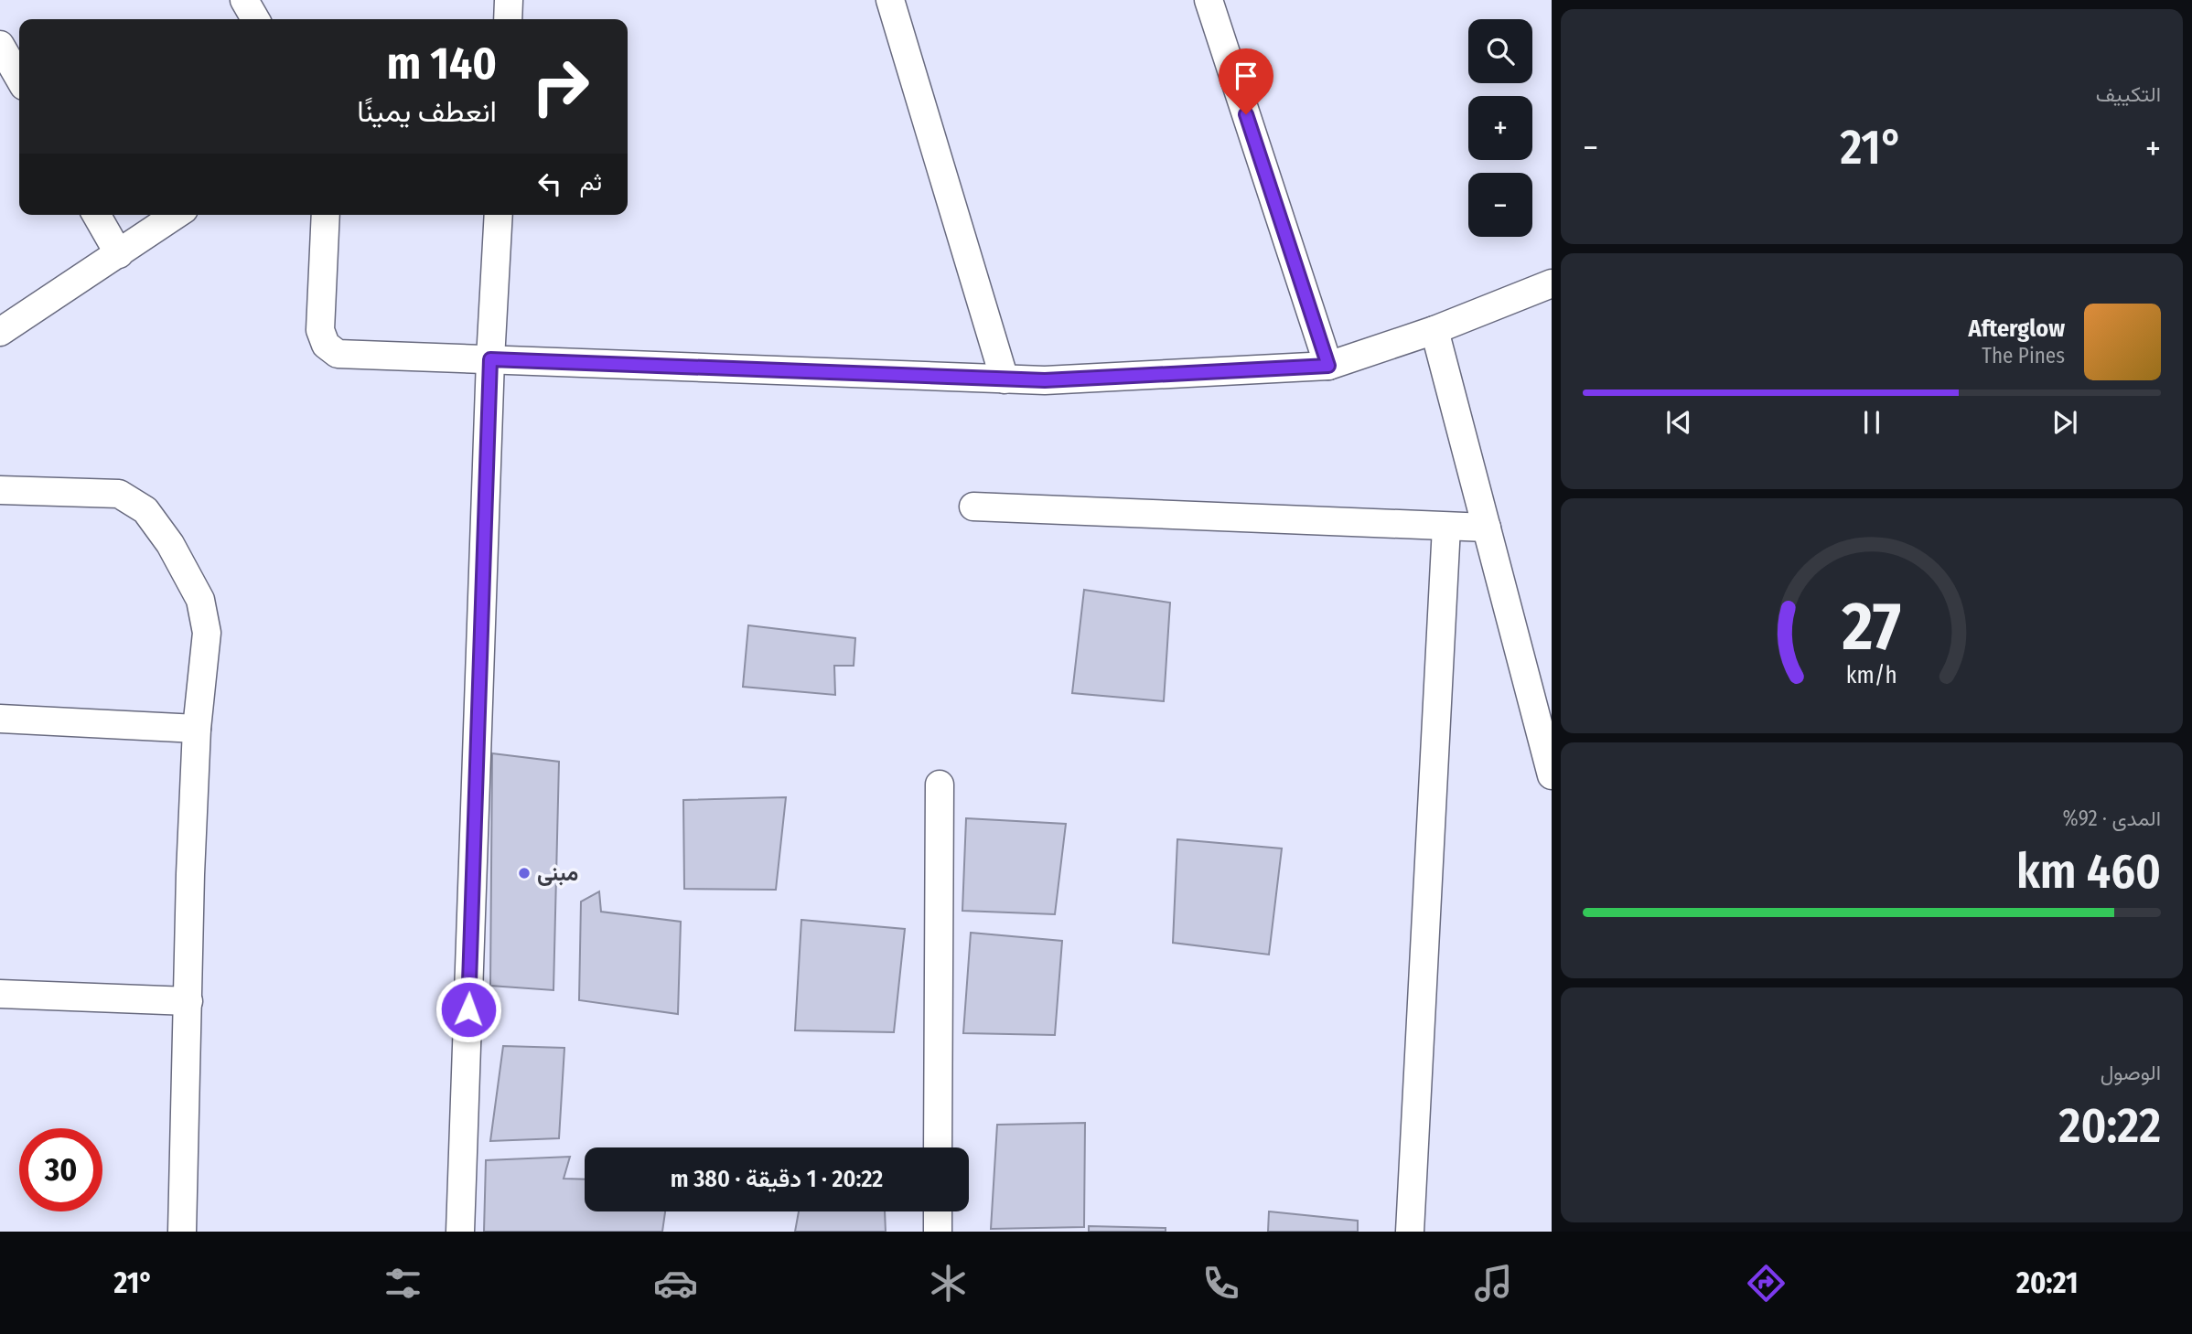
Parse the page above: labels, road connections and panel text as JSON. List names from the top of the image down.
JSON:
{
  "places": ["مبنى"],
  "page": {
    "tile": [
      "التكييف",
      ["المدى · 92%", "460 km"],
      ["الوصول", "20:22"]
    ],
    "map_buttons": ["+", "−"],
    "turn": ["140 m", "انعطف يمينًا"],
    "heat": ["−", "21°", "+"],
    "then": "ثم",
    "song": ["Afterglow", "The Pines"],
    "limit": "30",
    "trip": "20:22 · 1 دقيقة · 380 m",
    "tabs": ["20:21", "21°"],
    "gauge": ["27", "km/h"]
  }
}
